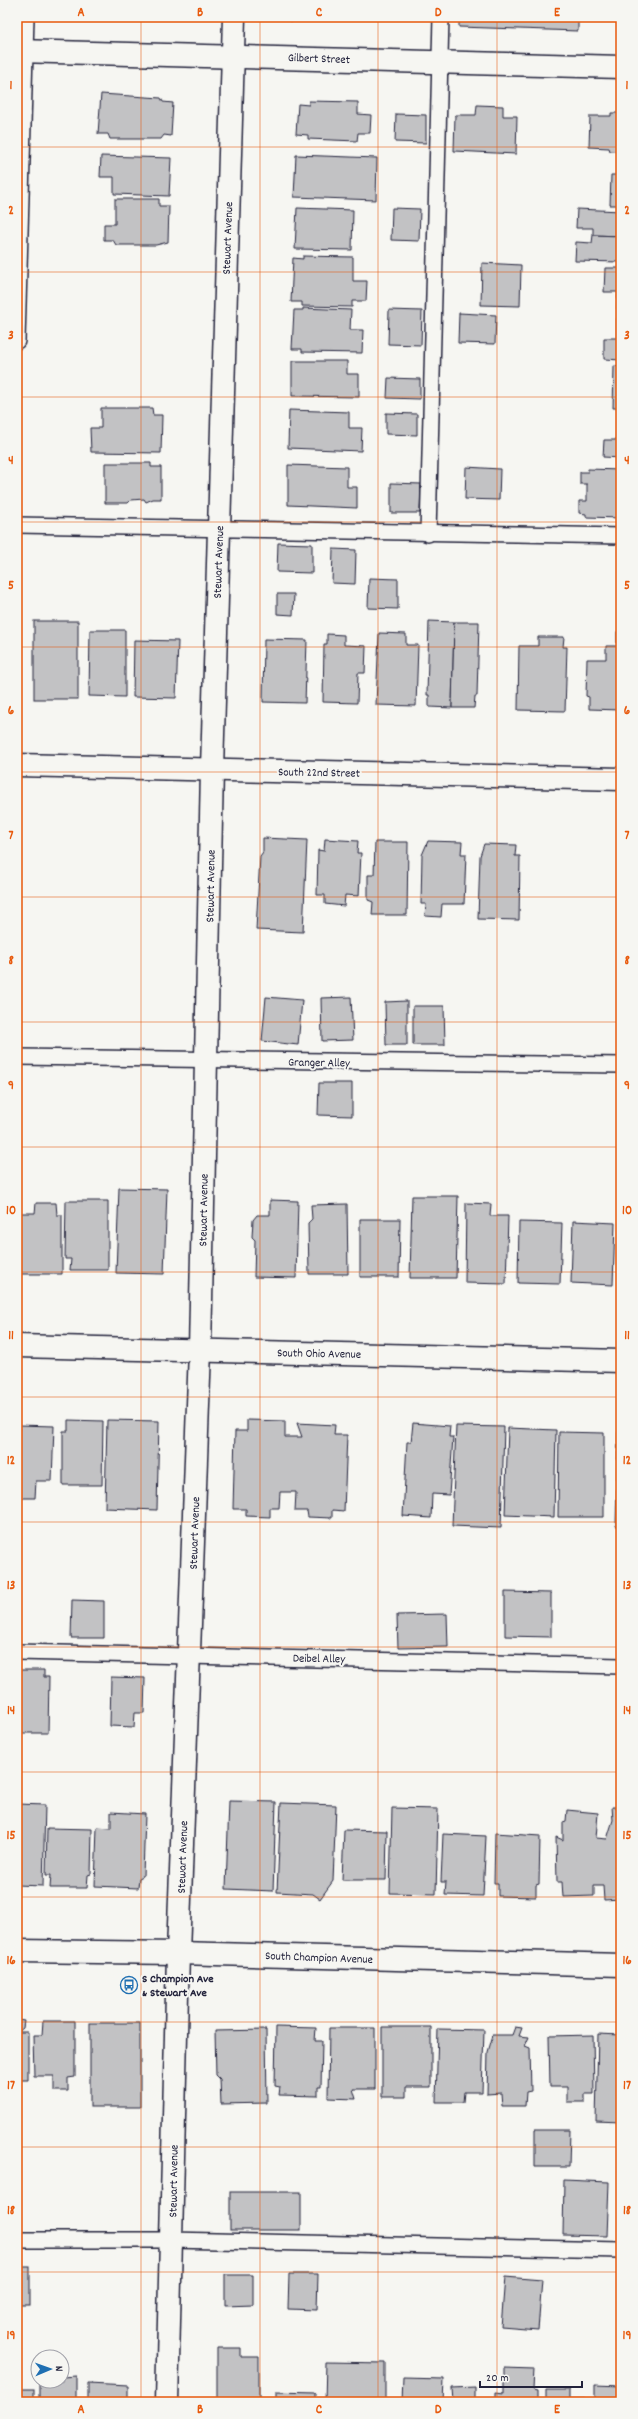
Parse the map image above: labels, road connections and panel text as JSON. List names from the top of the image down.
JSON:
{
  "streets": {
    "street": [
      "Gilbert Street",
      "Stewart Avenue",
      "South 22nd Street",
      "South Ohio Avenue",
      "South Champion Avenue"
    ],
    "lane": ["Granger Alley", "Deibel Alley"]
  },
  "crossings": [
    ["Gilbert Street", "Stewart Avenue"],
    ["Stewart Avenue", "South 22nd Street"],
    ["Stewart Avenue", "Granger Alley"],
    ["Stewart Avenue", "South Ohio Avenue"],
    ["Stewart Avenue", "Deibel Alley"],
    ["Stewart Avenue", "South Champion Avenue"]
  ],
  "places": {
    "bus stop": ["S Champion Ave & Stewart Ave"]
  },
  "scale_bar": "20 m",
  "north": "right",
  "grid": {
    "columns": [
      "A",
      "B",
      "C",
      "D",
      "E"
    ],
    "rows": [
      "1",
      "2",
      "3",
      "4",
      "5",
      "6",
      "7",
      "8",
      "9",
      "10",
      "11",
      "12",
      "13",
      "14",
      "15",
      "16",
      "17",
      "18",
      "19"
    ]
  }
}
